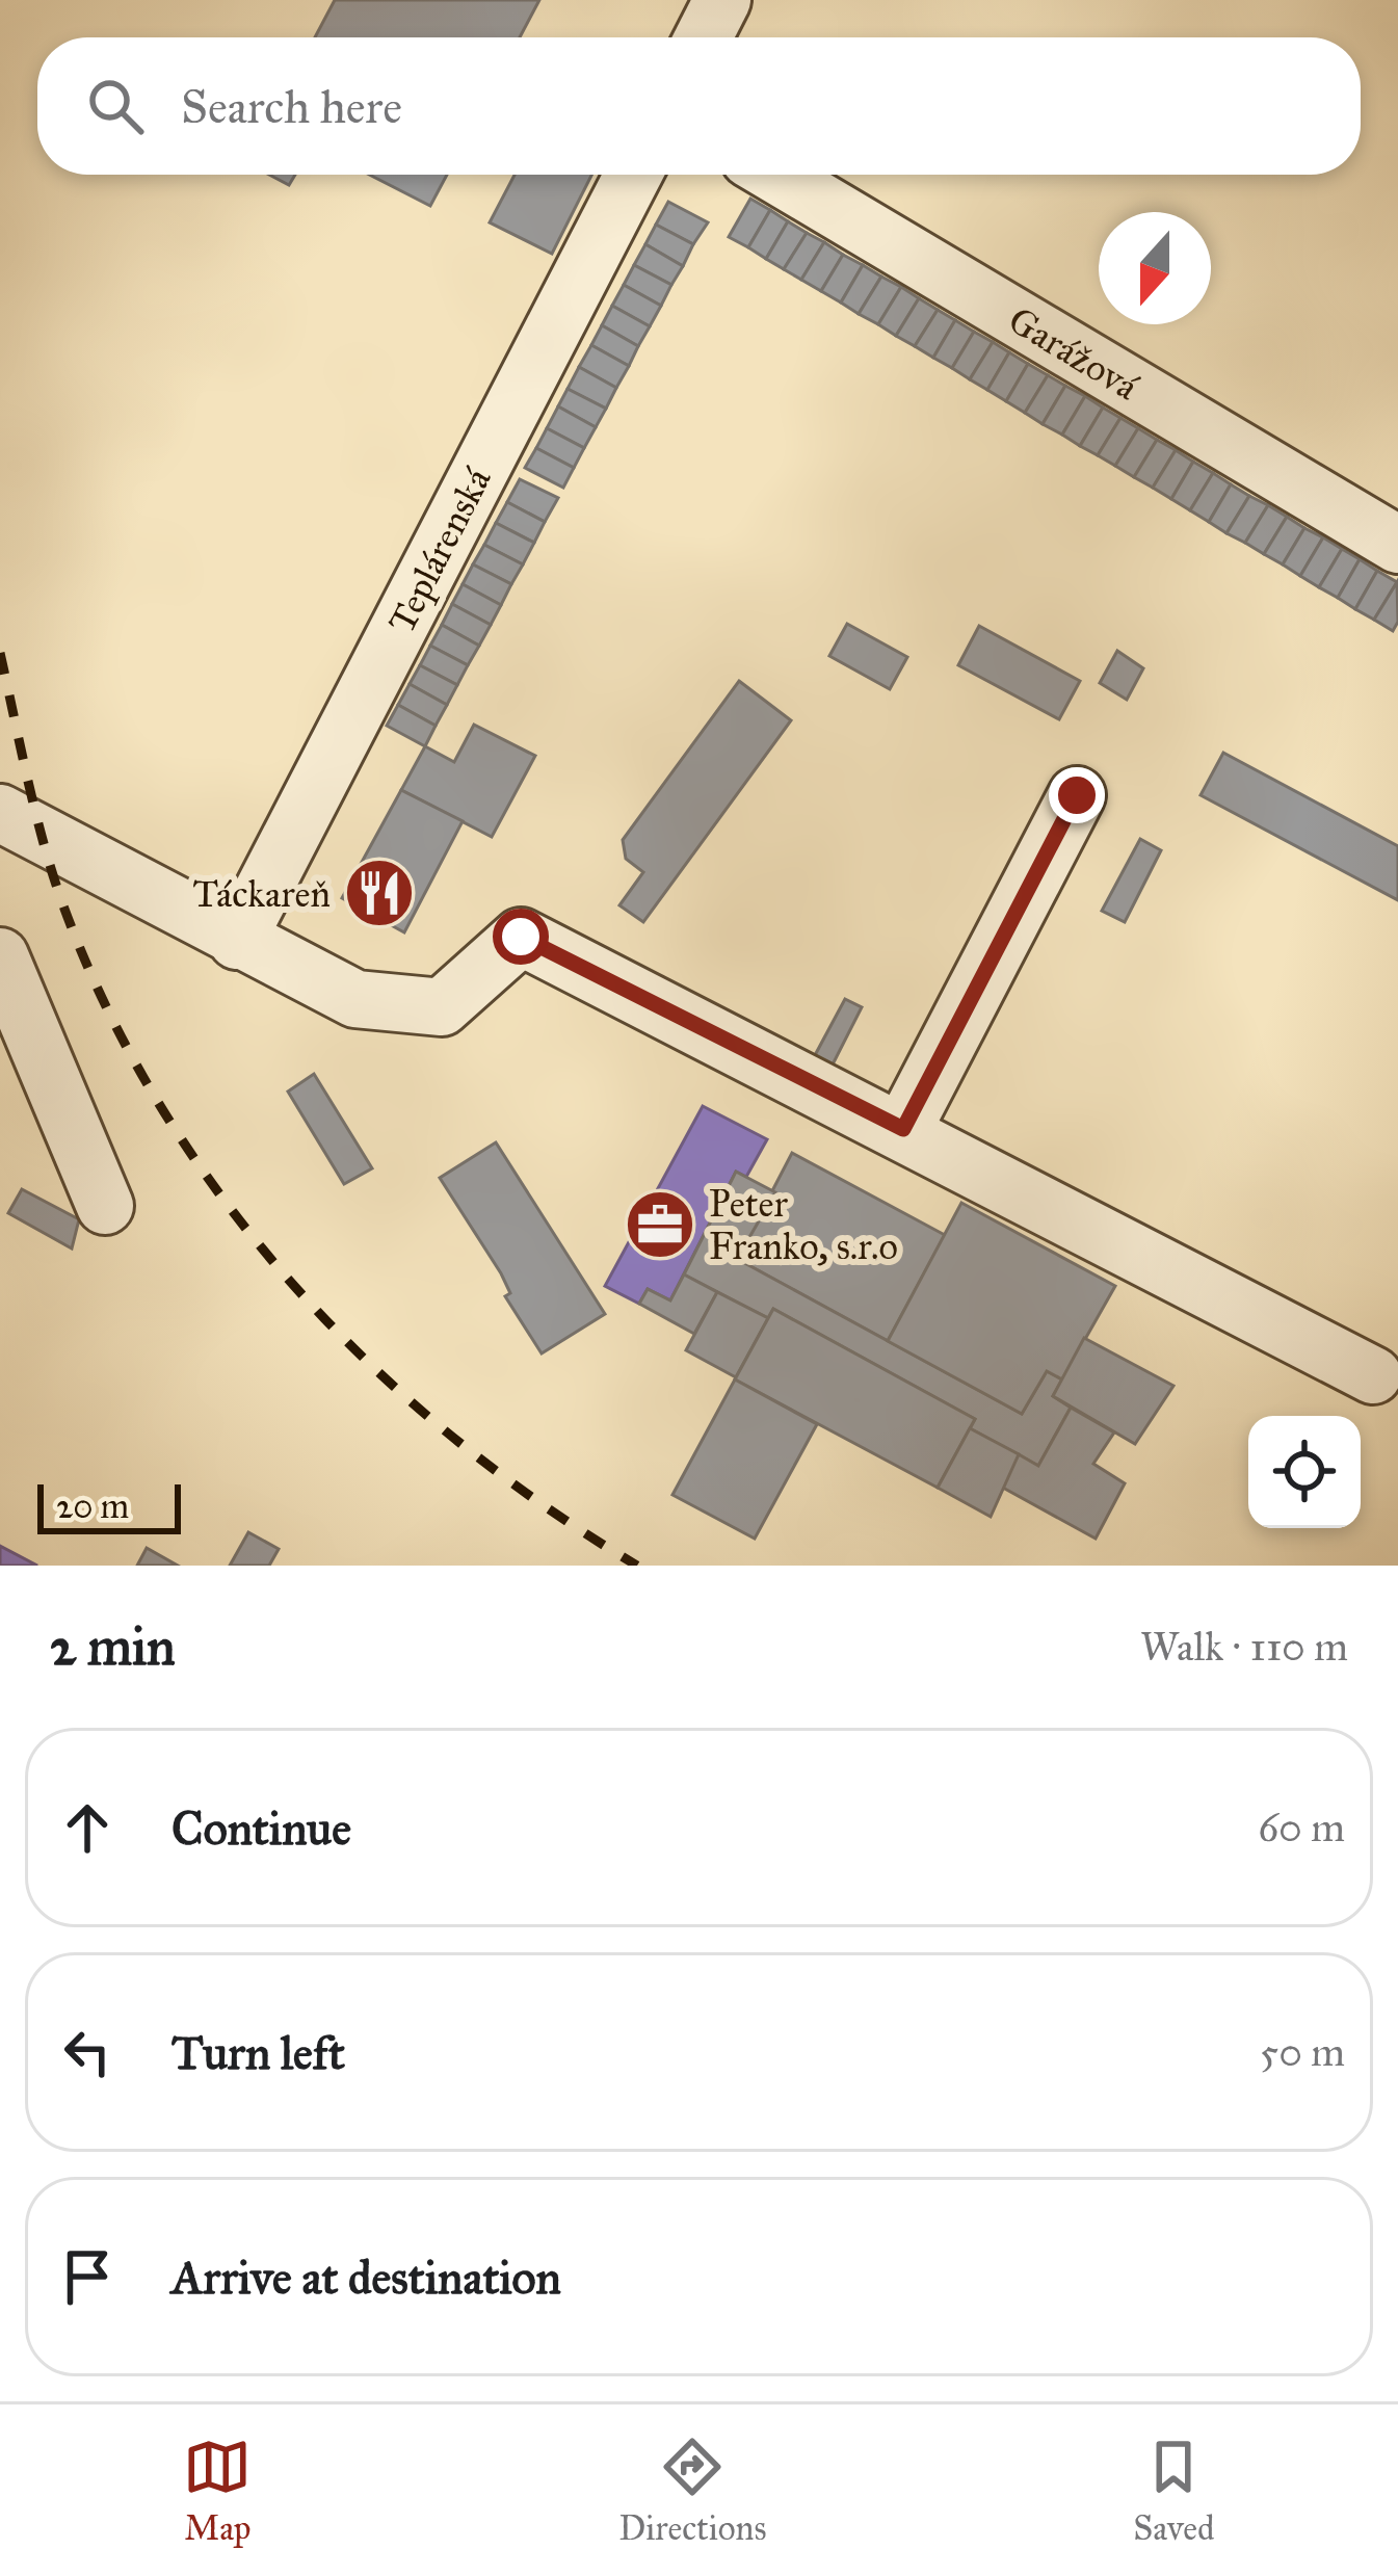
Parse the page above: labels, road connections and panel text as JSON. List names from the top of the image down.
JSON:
{
  "streets": {
    "street": ["Garážová", "Teplárenská"]
  },
  "places": {
    "restaurant": ["Táckareň"],
    "office": ["Peter Franko, s.r.o"]
  },
  "scale_bar": "20 m",
  "north": "bottom",
  "page": {
    "search": "Search here",
    "scale": "20 m",
    "heading": ["2 min", "Walk · 110 m"],
    "list": [
      ["Continue", "60 m"],
      ["Turn left", "50 m"],
      "Arrive at destination"
    ],
    "nav": ["Map", "Directions", "Saved"]
  }
}
